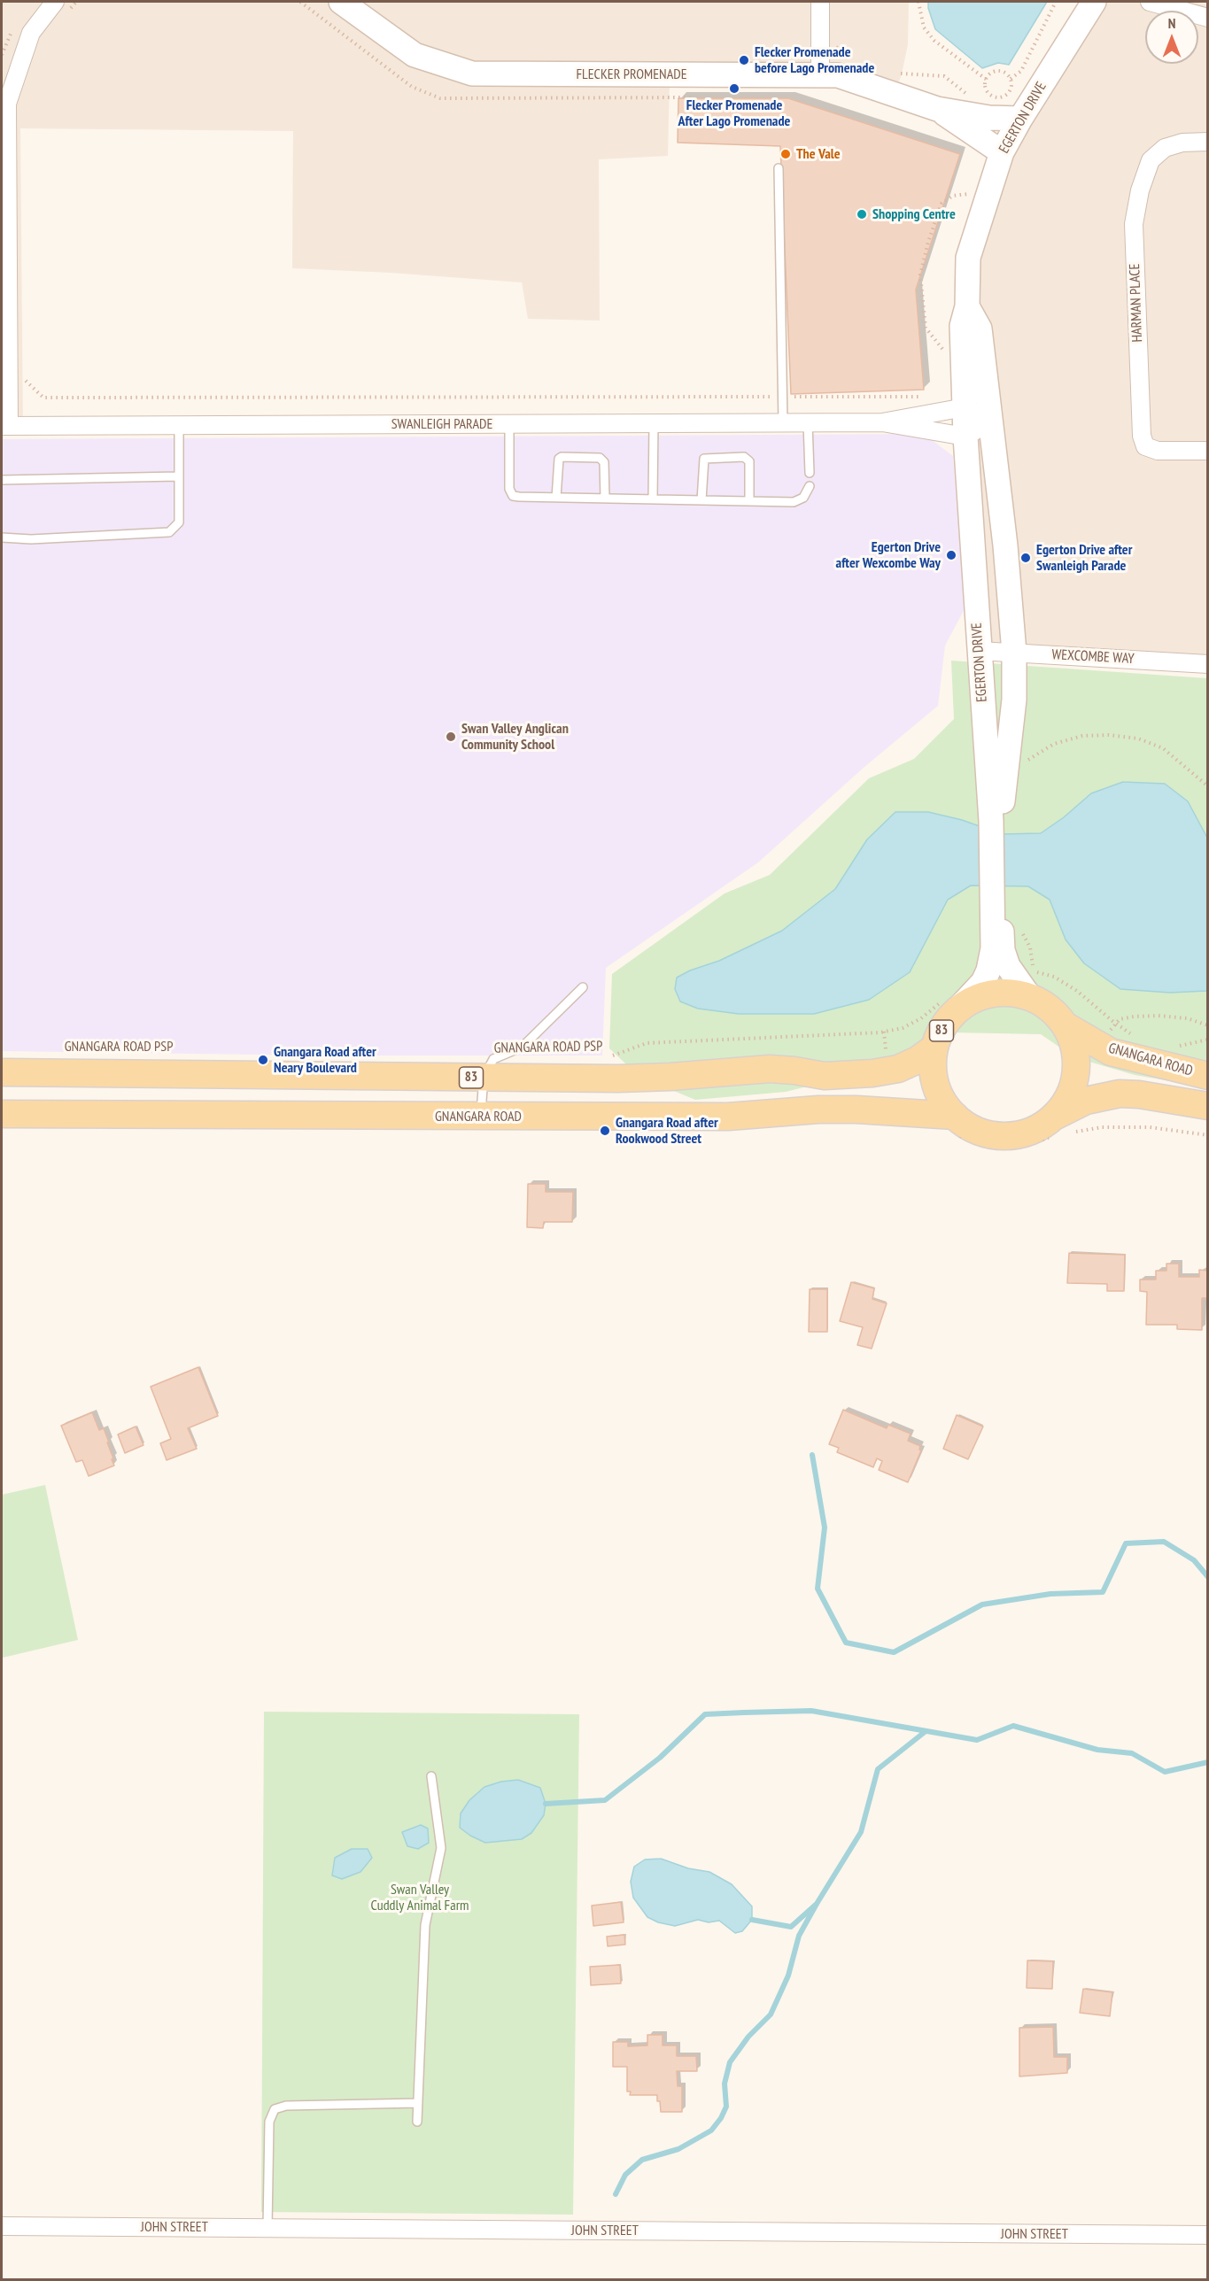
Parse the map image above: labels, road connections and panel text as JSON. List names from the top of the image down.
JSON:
{
  "streets": {
    "main road": ["83", "GNANGARA ROAD"],
    "street": [
      "FLECKER PROMENADE",
      "EGERTON DRIVE",
      "HARMAN PLACE",
      "SWANLEIGH PARADE",
      "WEXCOMBE WAY",
      "JOHN STREET"
    ],
    "path": ["GNANGARA ROAD PSP"]
  },
  "crossings": [
    ["FLECKER PROMENADE", "EGERTON DRIVE"],
    ["EGERTON DRIVE", "SWANLEIGH PARADE"],
    ["EGERTON DRIVE", "WEXCOMBE WAY"],
    ["EGERTON DRIVE", "83"],
    ["EGERTON DRIVE", "GNANGARA ROAD PSP"],
    ["EGERTON DRIVE", "GNANGARA ROAD"],
    ["83", "GNANGARA ROAD PSP"],
    ["83", "GNANGARA ROAD"],
    ["GNANGARA ROAD PSP", "GNANGARA ROAD"]
  ],
  "parks": ["Swan Valley Cuddly Animal Farm"],
  "places": [
    "Flecker Promenade before Lago Promenade",
    "Flecker Promenade After Lago Promenade",
    "The Vale",
    "Shopping Centre",
    "Egerton Drive after Wexcombe Way",
    "Egerton Drive after Swanleigh Parade",
    "Swan Valley Anglican Community School",
    "Gnangara Road after Neary Boulevard",
    "Gnangara Road after Rookwood Street"
  ],
  "north": "top"
}
